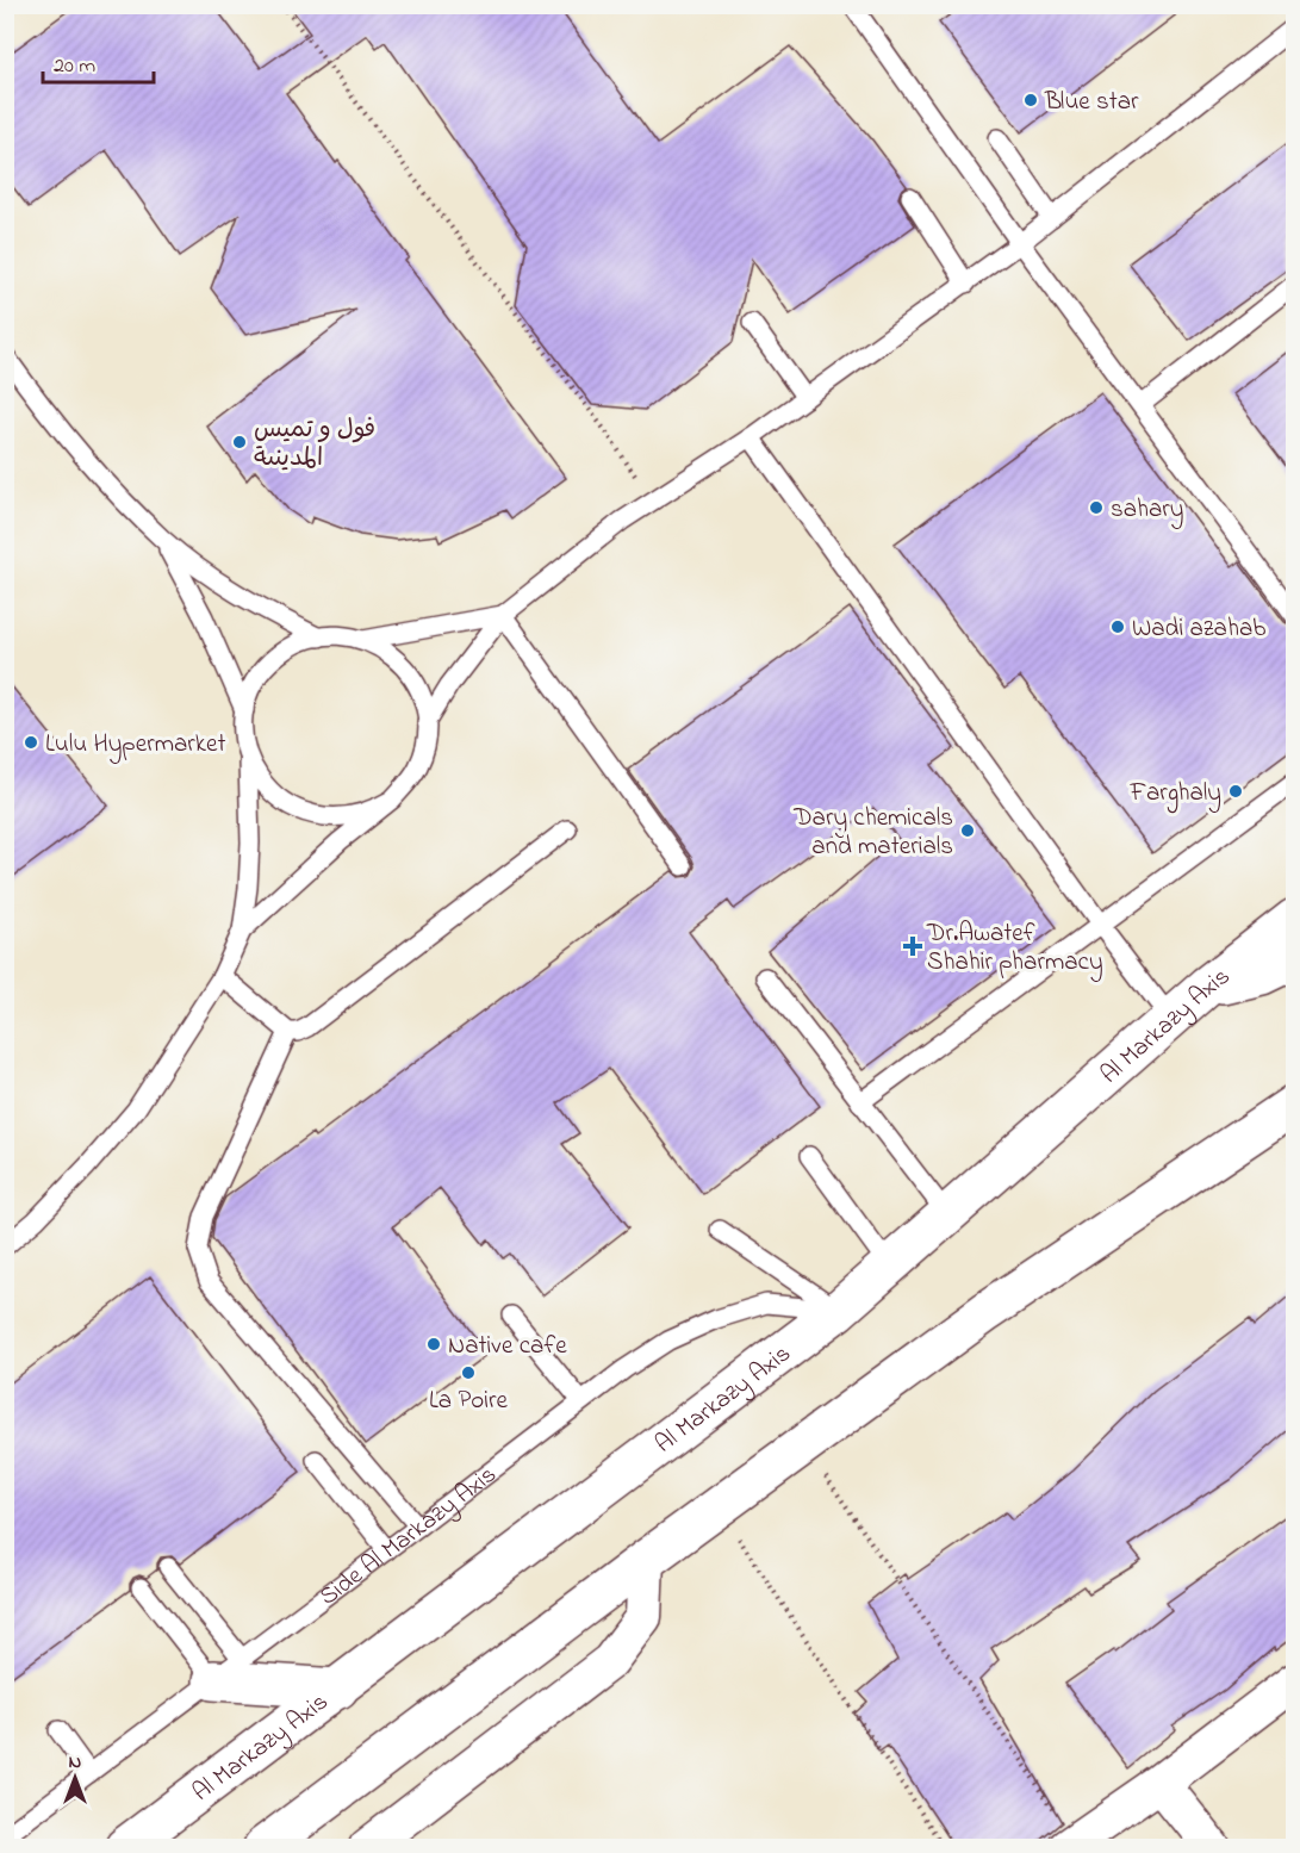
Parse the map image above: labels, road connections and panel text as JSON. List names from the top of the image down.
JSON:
{
  "streets": {
    "main road": ["Al Markazy Axis"],
    "lane": ["Side Al Markazy Axis"]
  },
  "crossings": [
    ["Al Markazy Axis", "Side Al Markazy Axis"]
  ],
  "places": {
    "other": [
      "Blue star",
      "فول و تميس المدينىة",
      "sahary",
      "Wadi azahab",
      "Lulu Hypermarket",
      "Farghaly",
      "Dary chemicals and materials",
      "Native cafe",
      "La Poire"
    ],
    "health": ["Dr.Awatef Shahir pharmacy"]
  },
  "scale_bar": "20 m",
  "north": "top"
}
